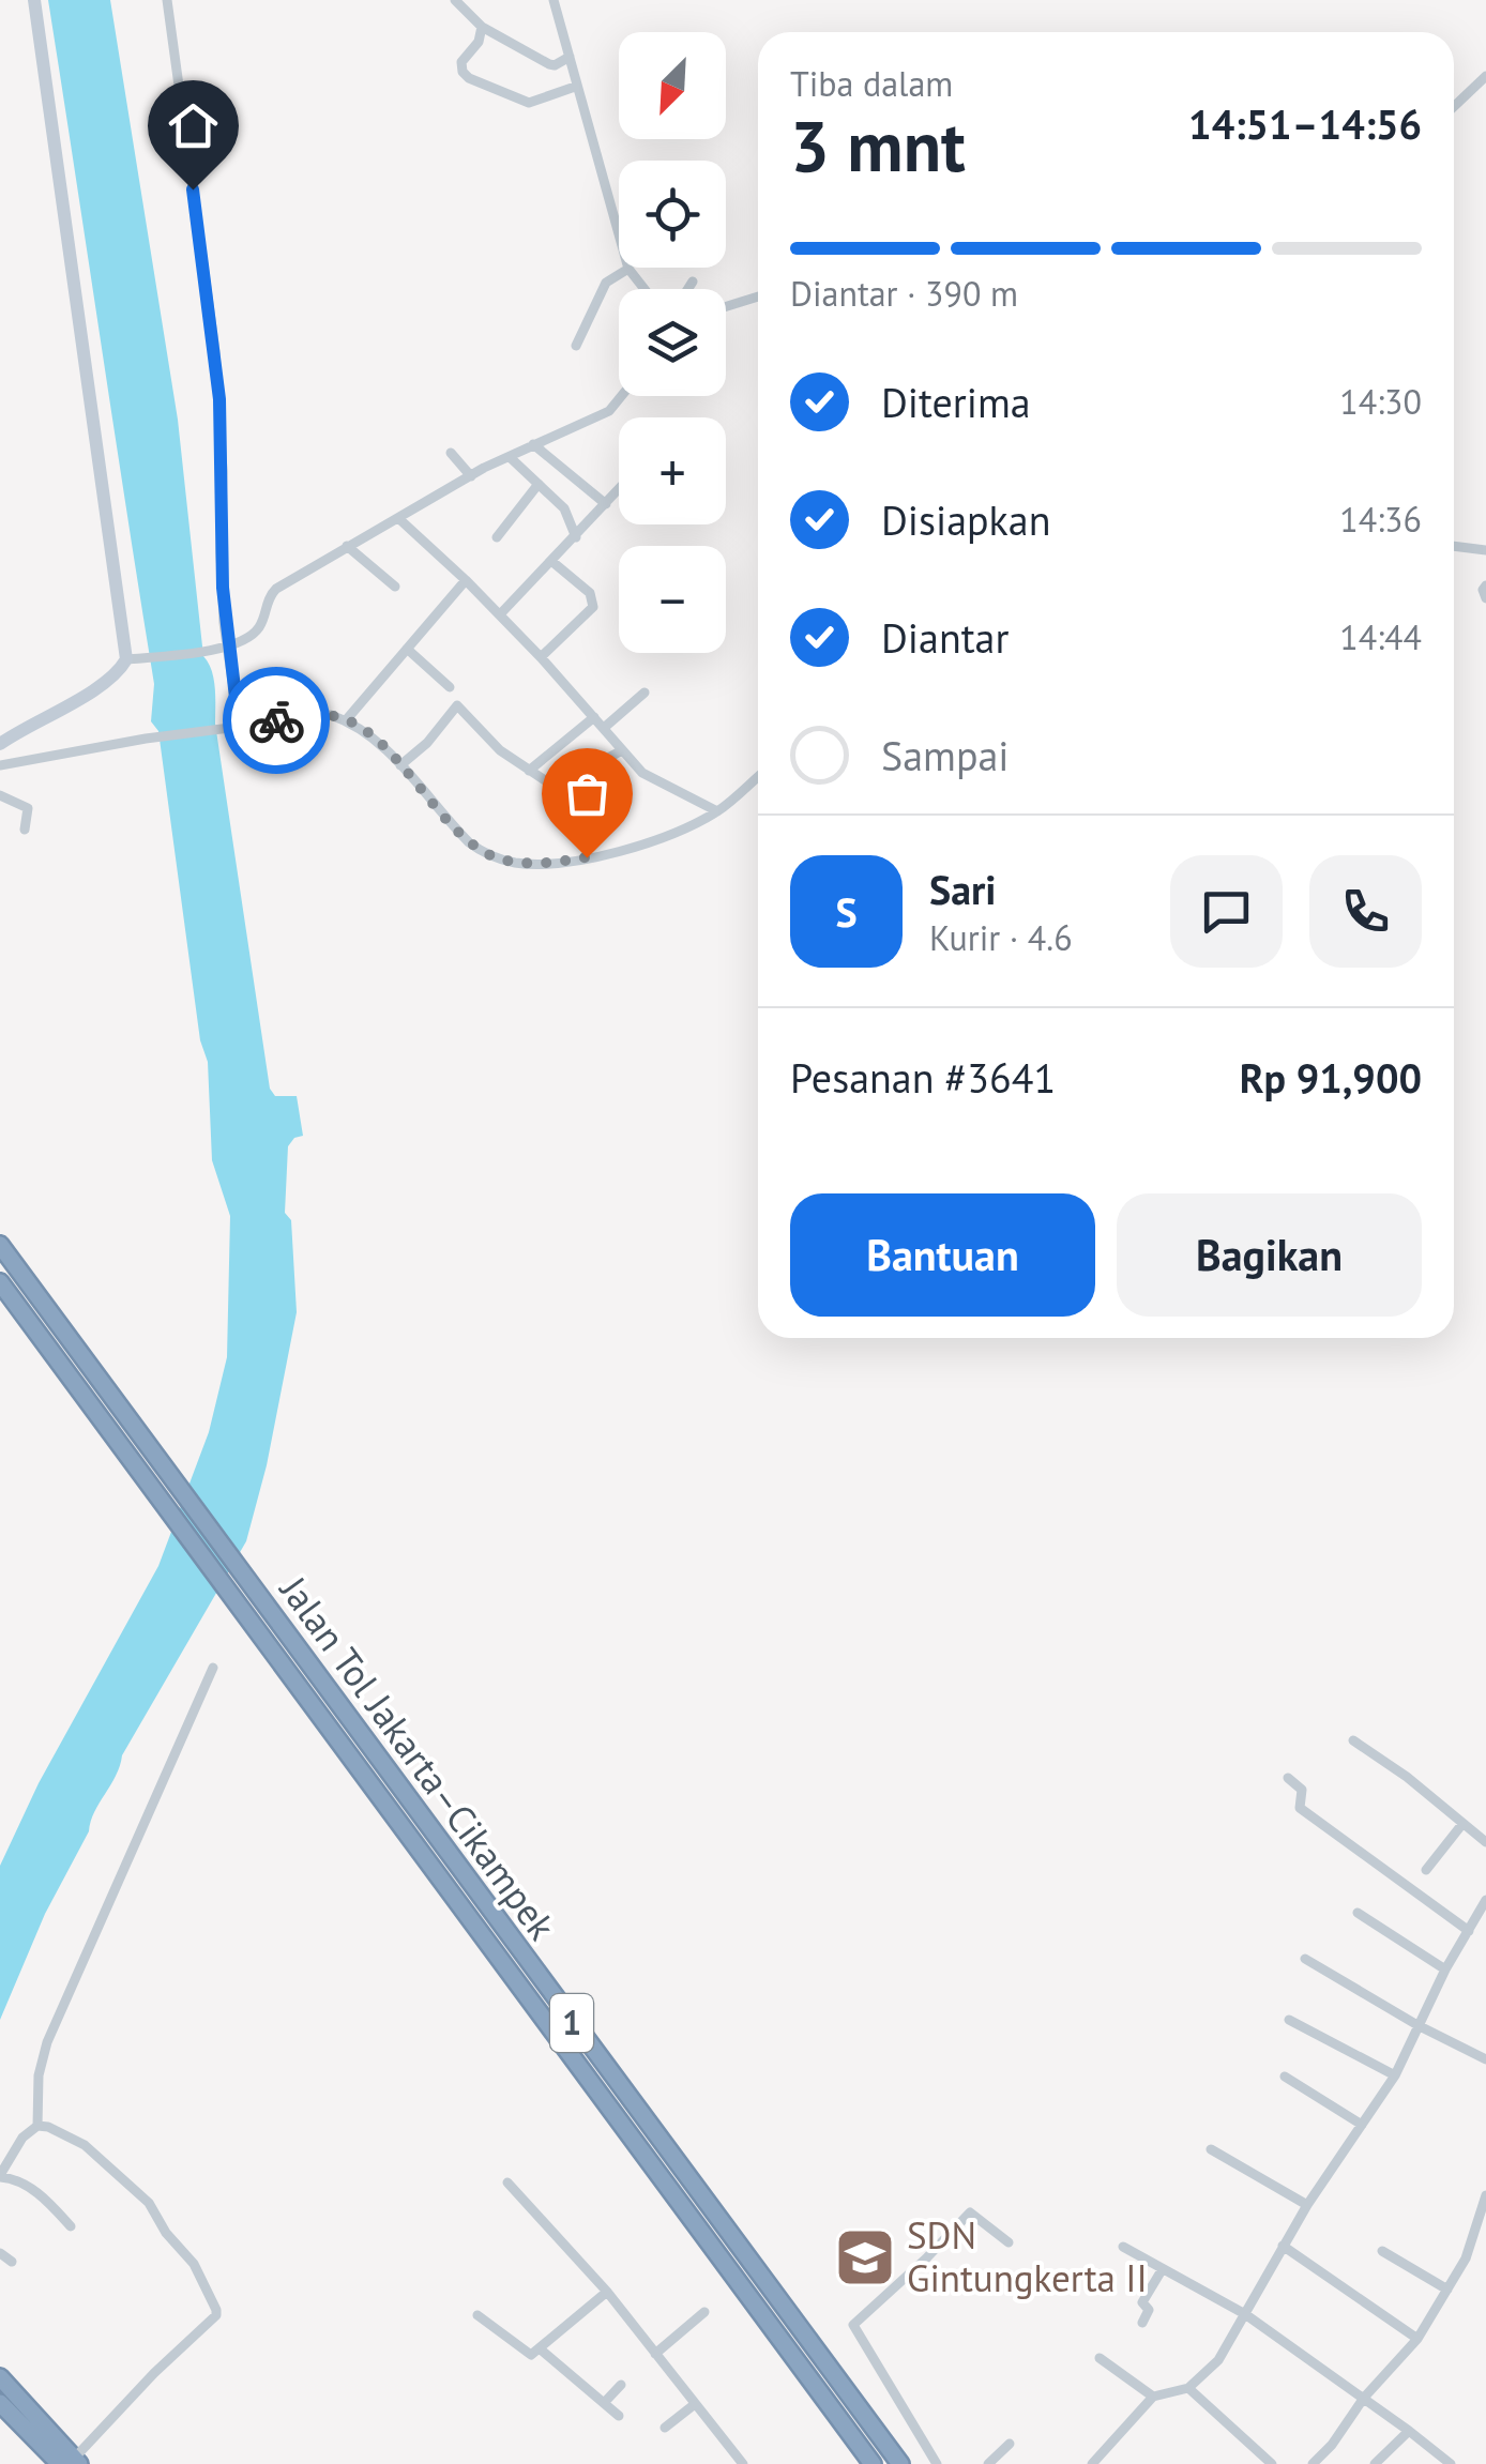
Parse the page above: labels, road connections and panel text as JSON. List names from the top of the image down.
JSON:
{
  "streets": {
    "highway": ["Jalan Tol Jakarta–Cikampek", "1"]
  },
  "places": {
    "school or university": ["SDN Gintungkerta II"]
  },
  "north": "bottom left",
  "page": {
    "map_buttons": ["+", "−"],
    "heading": ["3 mnt", "Tiba dalam", "14:51–14:56"],
    "panel": [
      "Sari",
      "Kurir · 4.6",
      "Pesanan #3641",
      "Rp 91,900"
    ],
    "bar": "Diantar · 390 m",
    "list": [
      ["Diterima", "14:30"],
      ["Disiapkan", "14:36"],
      ["Diantar", "14:44"],
      "Sampai"
    ],
    "round": "S",
    "buttons": ["Bantuan", "Bagikan"]
  }
}
